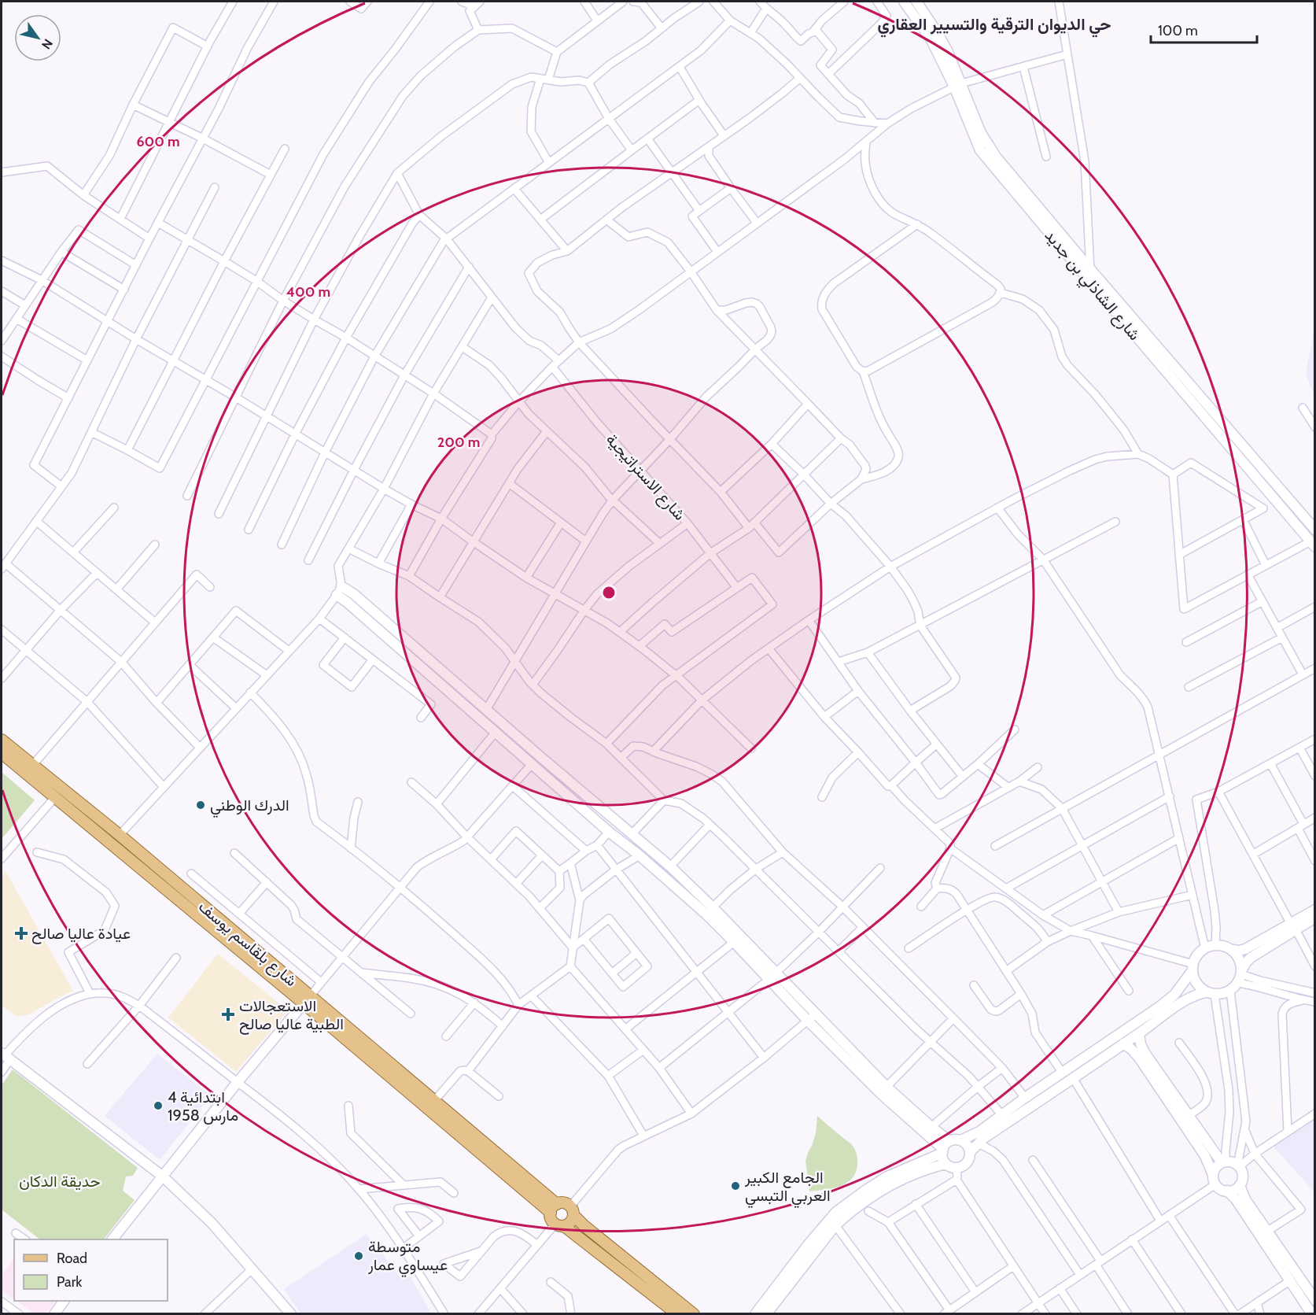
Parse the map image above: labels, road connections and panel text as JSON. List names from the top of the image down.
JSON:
{
  "streets": {
    "main road": ["شارع بلقاسم يوسف"],
    "street": ["شارع الشاذلي بن جديد", "شارع الاستراتيجية"]
  },
  "districts": ["حي الديوان الترقية والتسيير العقاري"],
  "parks": ["حديقة الدكان"],
  "places": {
    "other": [
      "الدرك الوطني",
      "ابتدائية 4 مارس 1958",
      "الجامع الكبير العربي التبسي",
      "متوسطة عيساوي عمار"
    ],
    "health": ["عيادة عاليا صالح", "الاستعجالات الطبية عاليا صالح"]
  },
  "legend": ["Road", "Park"],
  "scale_bar": "100 m",
  "north": "bottom right",
  "rings": ["600 m", "400 m", "200 m"]
}
